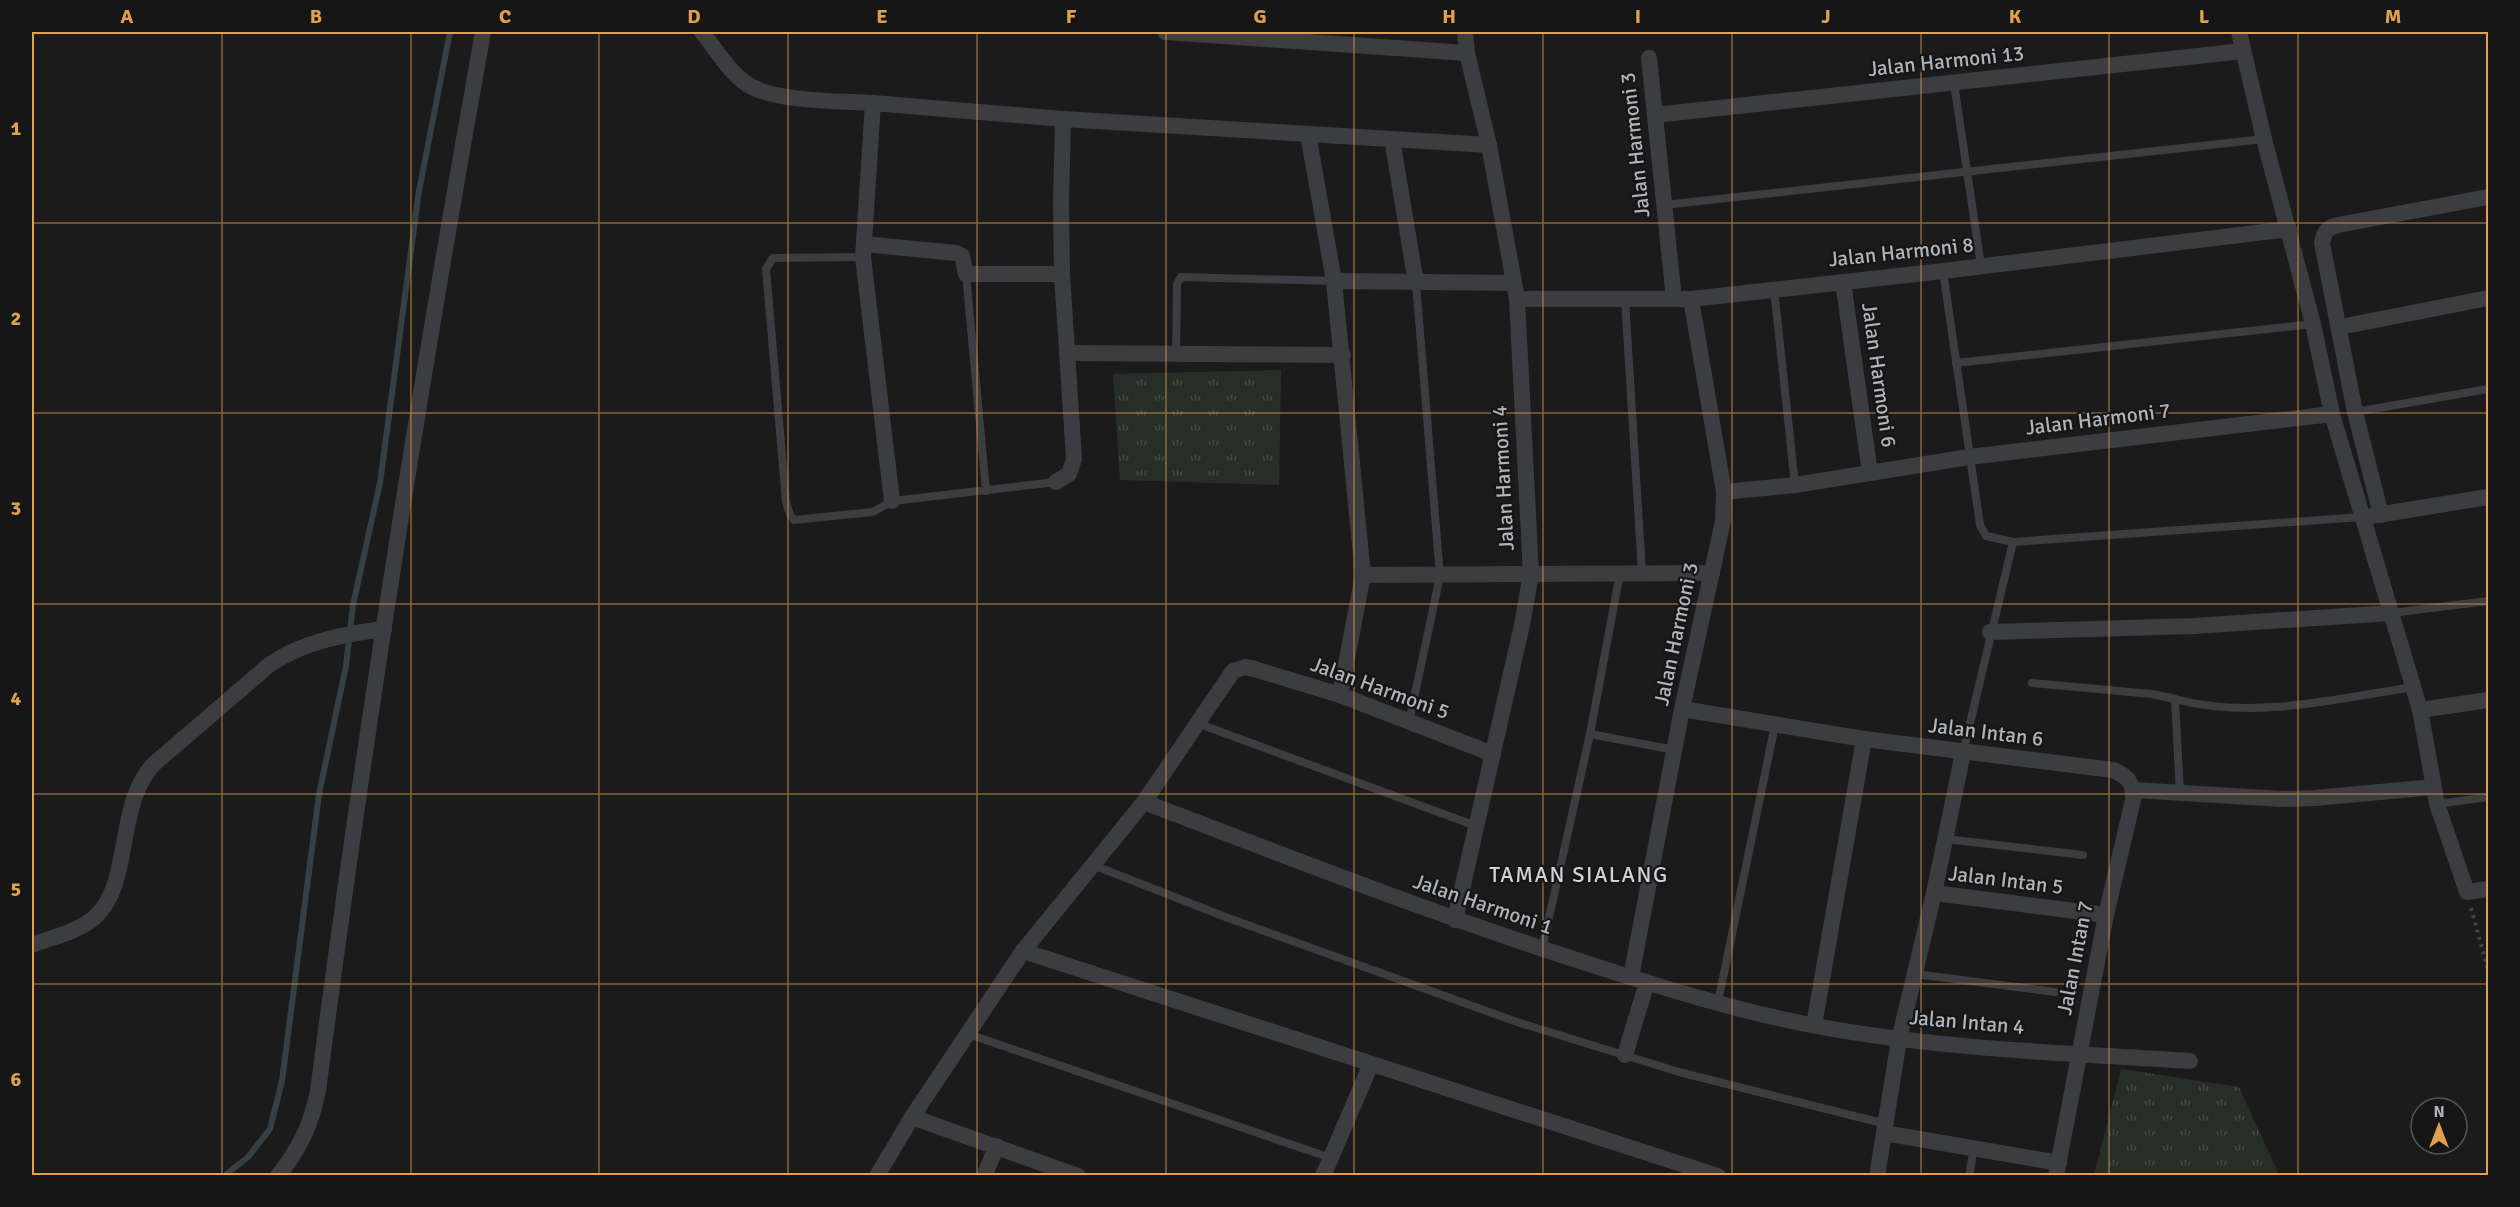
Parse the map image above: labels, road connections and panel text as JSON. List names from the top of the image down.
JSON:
{
  "streets": {
    "street": [
      "Jalan Harmoni 13",
      "Jalan Harmoni 3",
      "Jalan Harmoni 8",
      "Jalan Harmoni 6",
      "Jalan Harmoni 7",
      "Jalan Harmoni 4",
      "Jalan Harmoni 5",
      "Jalan Intan 6",
      "Jalan Intan 5",
      "Jalan Harmoni 1",
      "Jalan Intan 7",
      "Jalan Intan 4"
    ]
  },
  "crossings": [
    ["Jalan Harmoni 13", "Jalan Harmoni 3"],
    ["Jalan Harmoni 3", "Jalan Harmoni 8"],
    ["Jalan Harmoni 3", "Jalan Harmoni 7"],
    ["Jalan Harmoni 3", "Jalan Intan 6"],
    ["Jalan Harmoni 3", "Jalan Harmoni 1"],
    ["Jalan Harmoni 8", "Jalan Harmoni 6"],
    ["Jalan Harmoni 8", "Jalan Harmoni 4"],
    ["Jalan Harmoni 6", "Jalan Harmoni 7"],
    ["Jalan Harmoni 4", "Jalan Harmoni 5"],
    ["Jalan Harmoni 4", "Jalan Harmoni 1"],
    ["Jalan Intan 6", "Jalan Intan 5"],
    ["Jalan Intan 6", "Jalan Intan 7"],
    ["Jalan Intan 5", "Jalan Intan 7"],
    ["Jalan Harmoni 1", "Jalan Intan 4"],
    ["Jalan Intan 7", "Jalan Intan 4"]
  ],
  "districts": ["TAMAN SIALANG"],
  "north": "top",
  "grid": {
    "columns": [
      "A",
      "B",
      "C",
      "D",
      "E",
      "F",
      "G",
      "H",
      "I",
      "J",
      "K",
      "L",
      "M"
    ],
    "rows": [
      "1",
      "2",
      "3",
      "4",
      "5",
      "6"
    ]
  }
}
